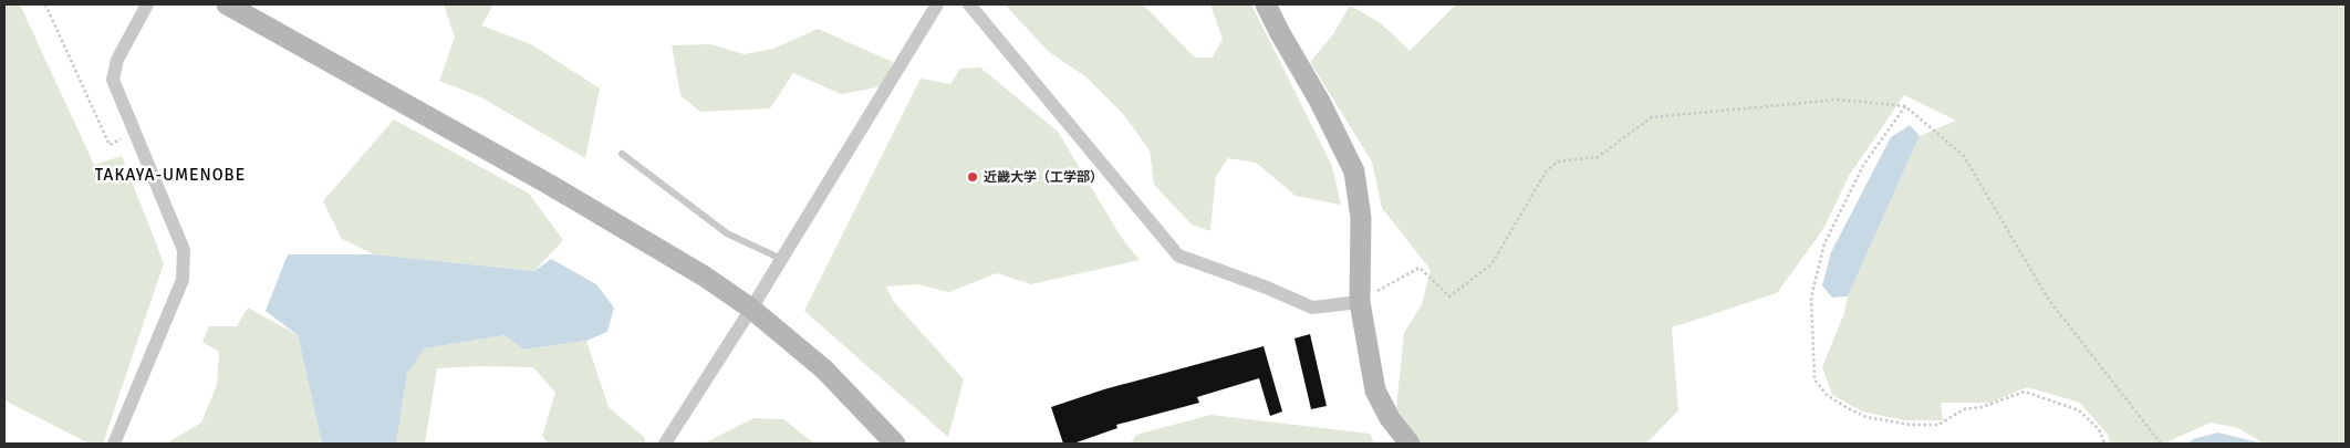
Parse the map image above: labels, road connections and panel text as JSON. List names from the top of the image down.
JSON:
{
  "districts": ["TAKAYA-UMENOBE"],
  "places": ["近畿大学（工学部）"]
}
